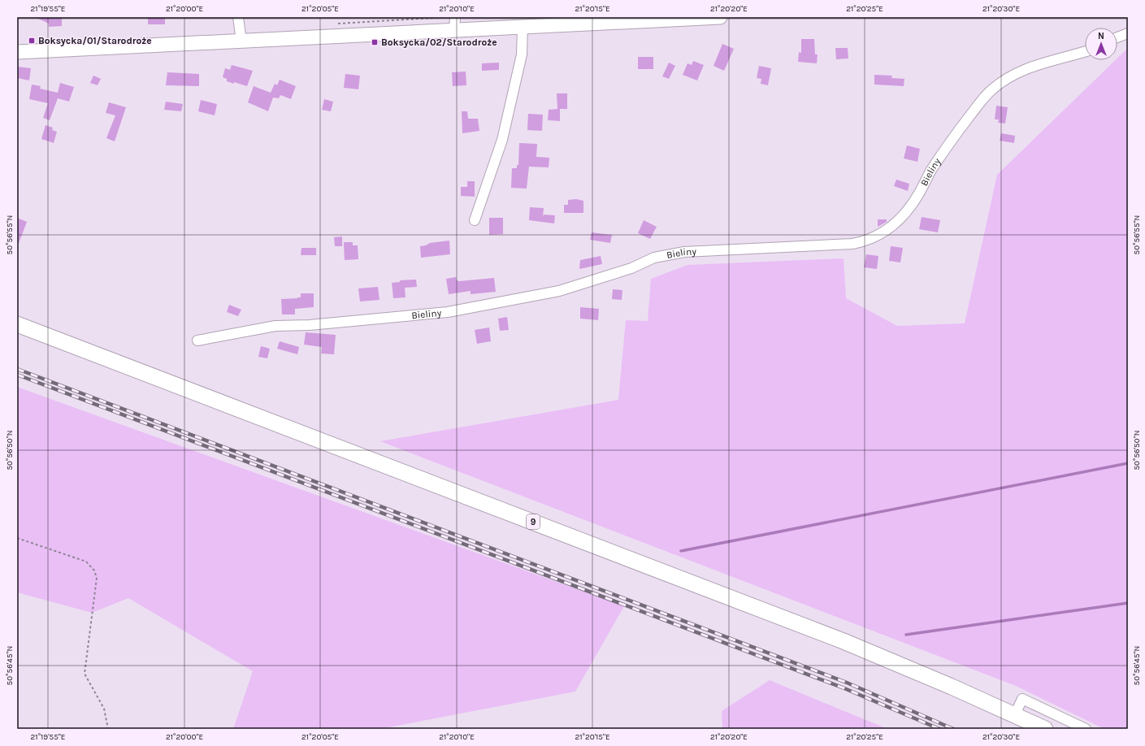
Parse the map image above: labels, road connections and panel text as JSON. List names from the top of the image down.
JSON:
{
  "streets": {
    "main road": ["9"],
    "street": ["Bieliny"]
  },
  "places": {
    "transit": ["Boksycka/01/Starodroże", "Boksycka/02/Starodroże"]
  },
  "north": "top",
  "coordinates": [
    "21°19'55\"E",
    "21°20'00\"E",
    "21°20'05\"E",
    "21°20'10\"E",
    "21°20'15\"E",
    "21°20'20\"E",
    "21°20'25\"E",
    "21°20'30\"E",
    "50°56'55\"N",
    "50°56'50\"N",
    "50°56'45\"N"
  ]
}
